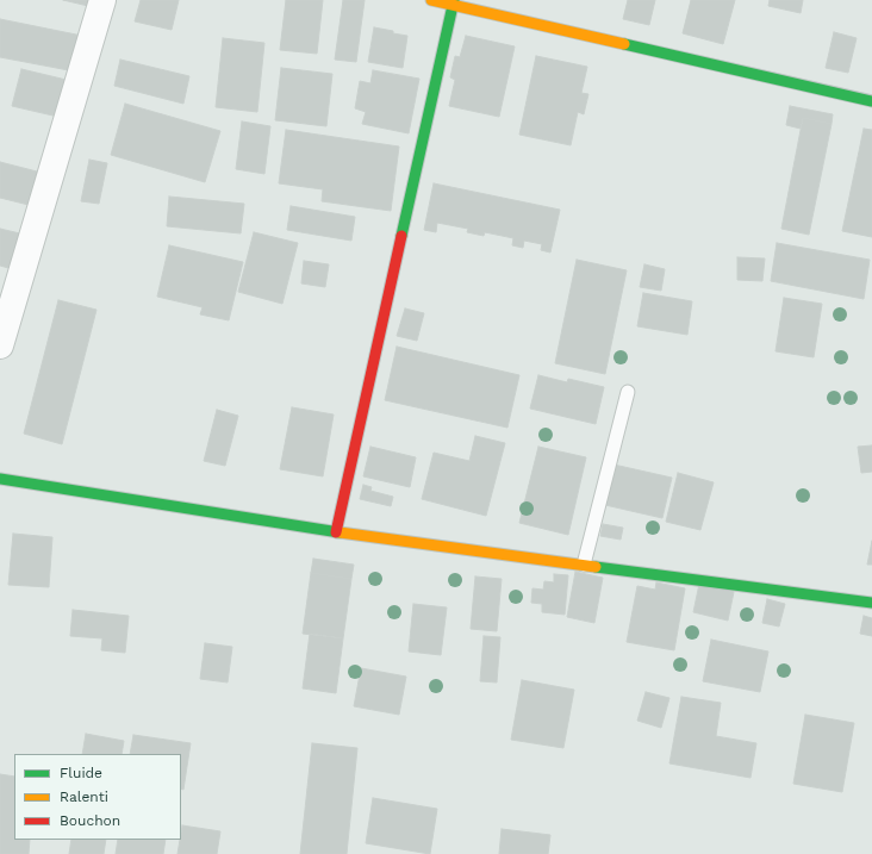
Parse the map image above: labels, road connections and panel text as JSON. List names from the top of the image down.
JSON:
{
  "legend": ["Fluide", "Ralenti", "Bouchon"]
}
